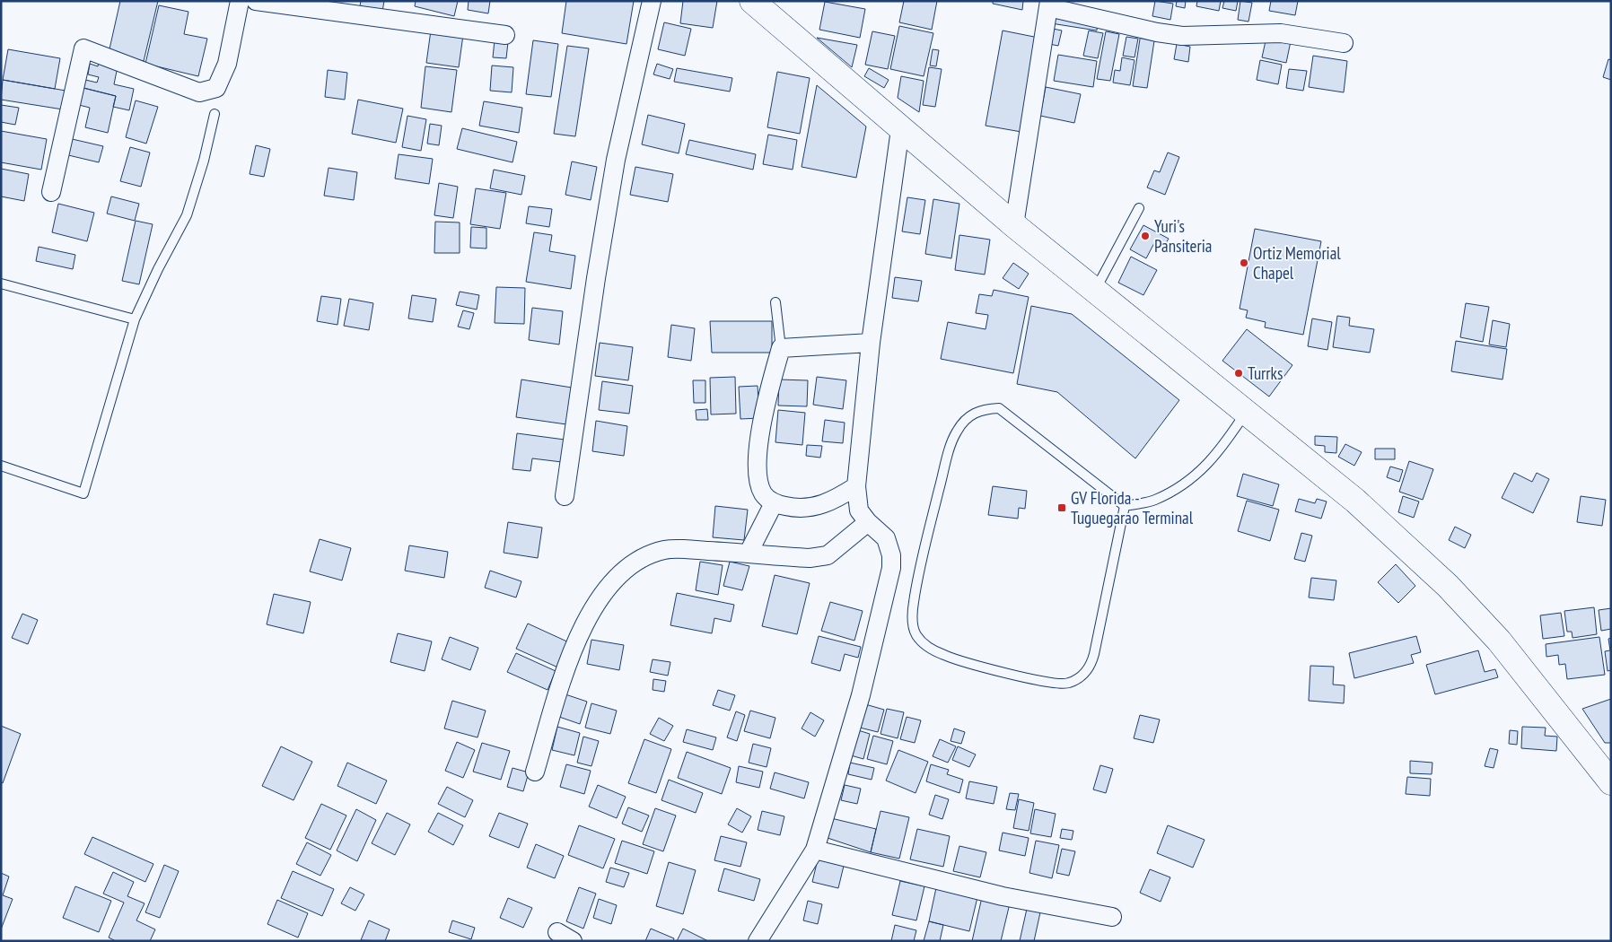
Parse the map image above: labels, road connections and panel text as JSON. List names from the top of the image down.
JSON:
{
  "places": {
    "other": ["Yuri's Pansiteria", "Ortiz Memorial Chapel", "Turrks"],
    "transit": ["GV Florida - Tuguegarao Terminal"]
  }
}
